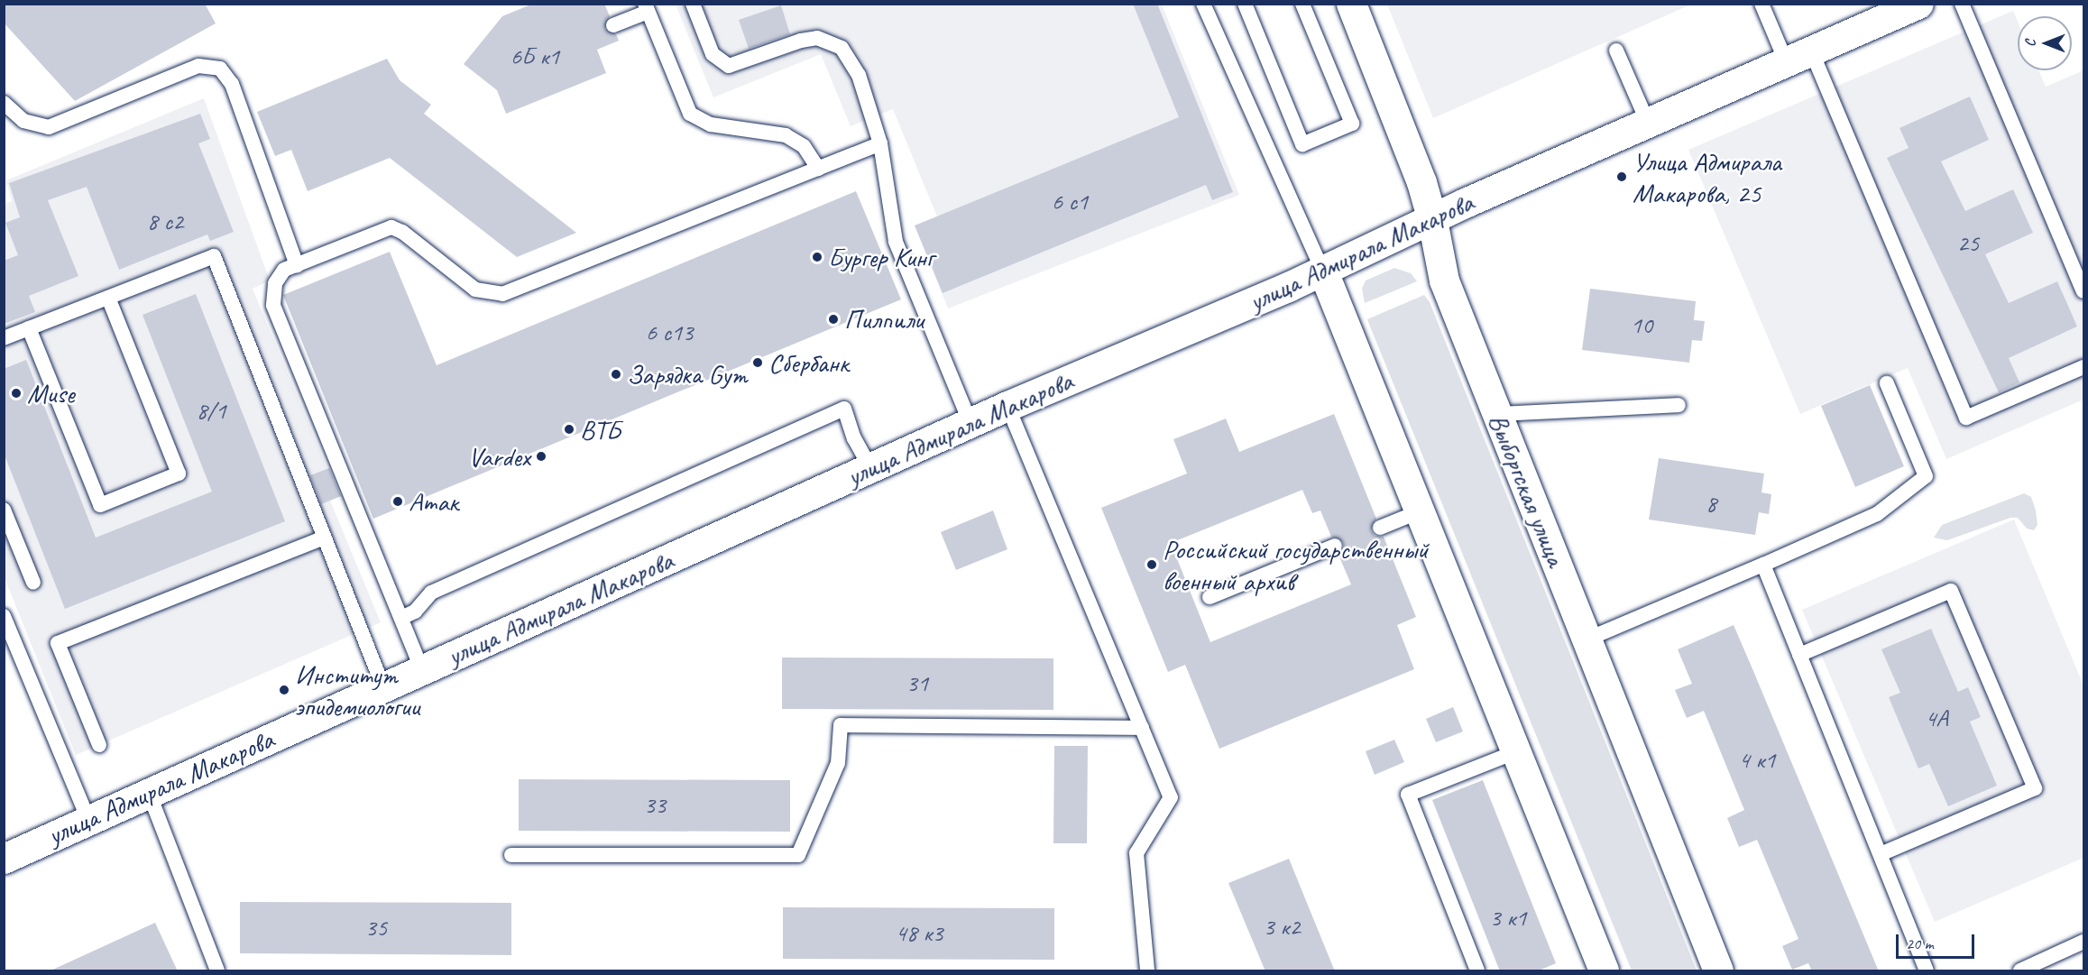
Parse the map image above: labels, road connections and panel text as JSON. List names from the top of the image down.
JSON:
{
  "streets": {
    "street": ["улица Адмирала Макарова", "Выборгская улица"]
  },
  "crossings": [
    ["улица Адмирала Макарова", "Выборгская улица"]
  ],
  "places": [
    "Улица Адмирала Макарова, 25",
    "Бургер Кинг",
    "Пилпили",
    "Сбербанк",
    "Зарядка Gym",
    "Muse",
    "ВТБ",
    "Vardex",
    "Атак",
    "Российский государственный военный архив",
    "Институт эпидемиологии"
  ],
  "house_numbers": [
    "6Б к1",
    "6 с1",
    "8 с2",
    "25",
    "10",
    "6 с13",
    "8/1",
    "8",
    "31",
    "4А",
    "4 к1",
    "33",
    "3 к1",
    "3 к2",
    "35",
    "48 к3"
  ],
  "scale_bar": "20 m",
  "north": "left"
}
